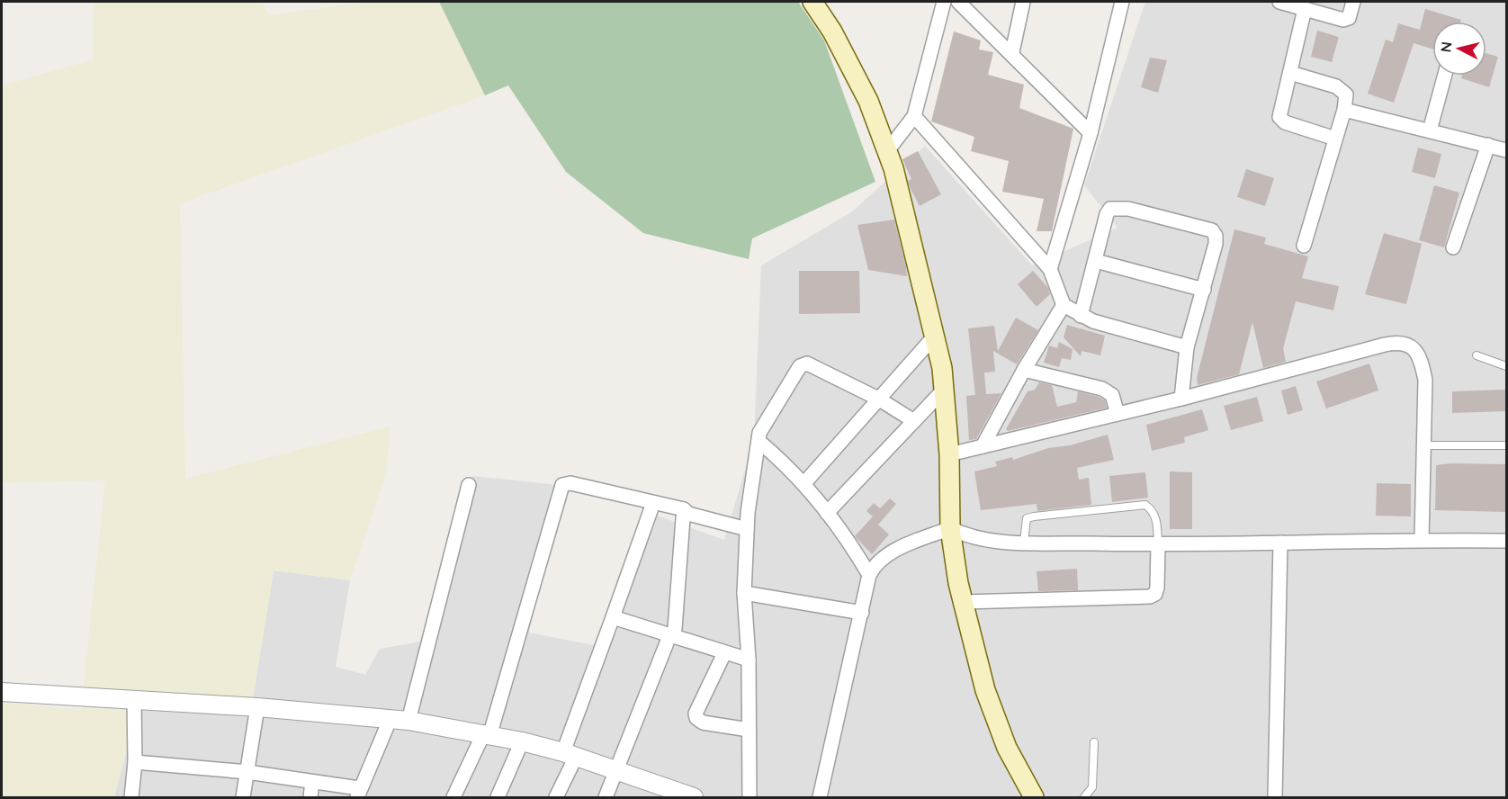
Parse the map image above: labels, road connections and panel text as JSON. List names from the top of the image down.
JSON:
{
  "north": "left"
}
